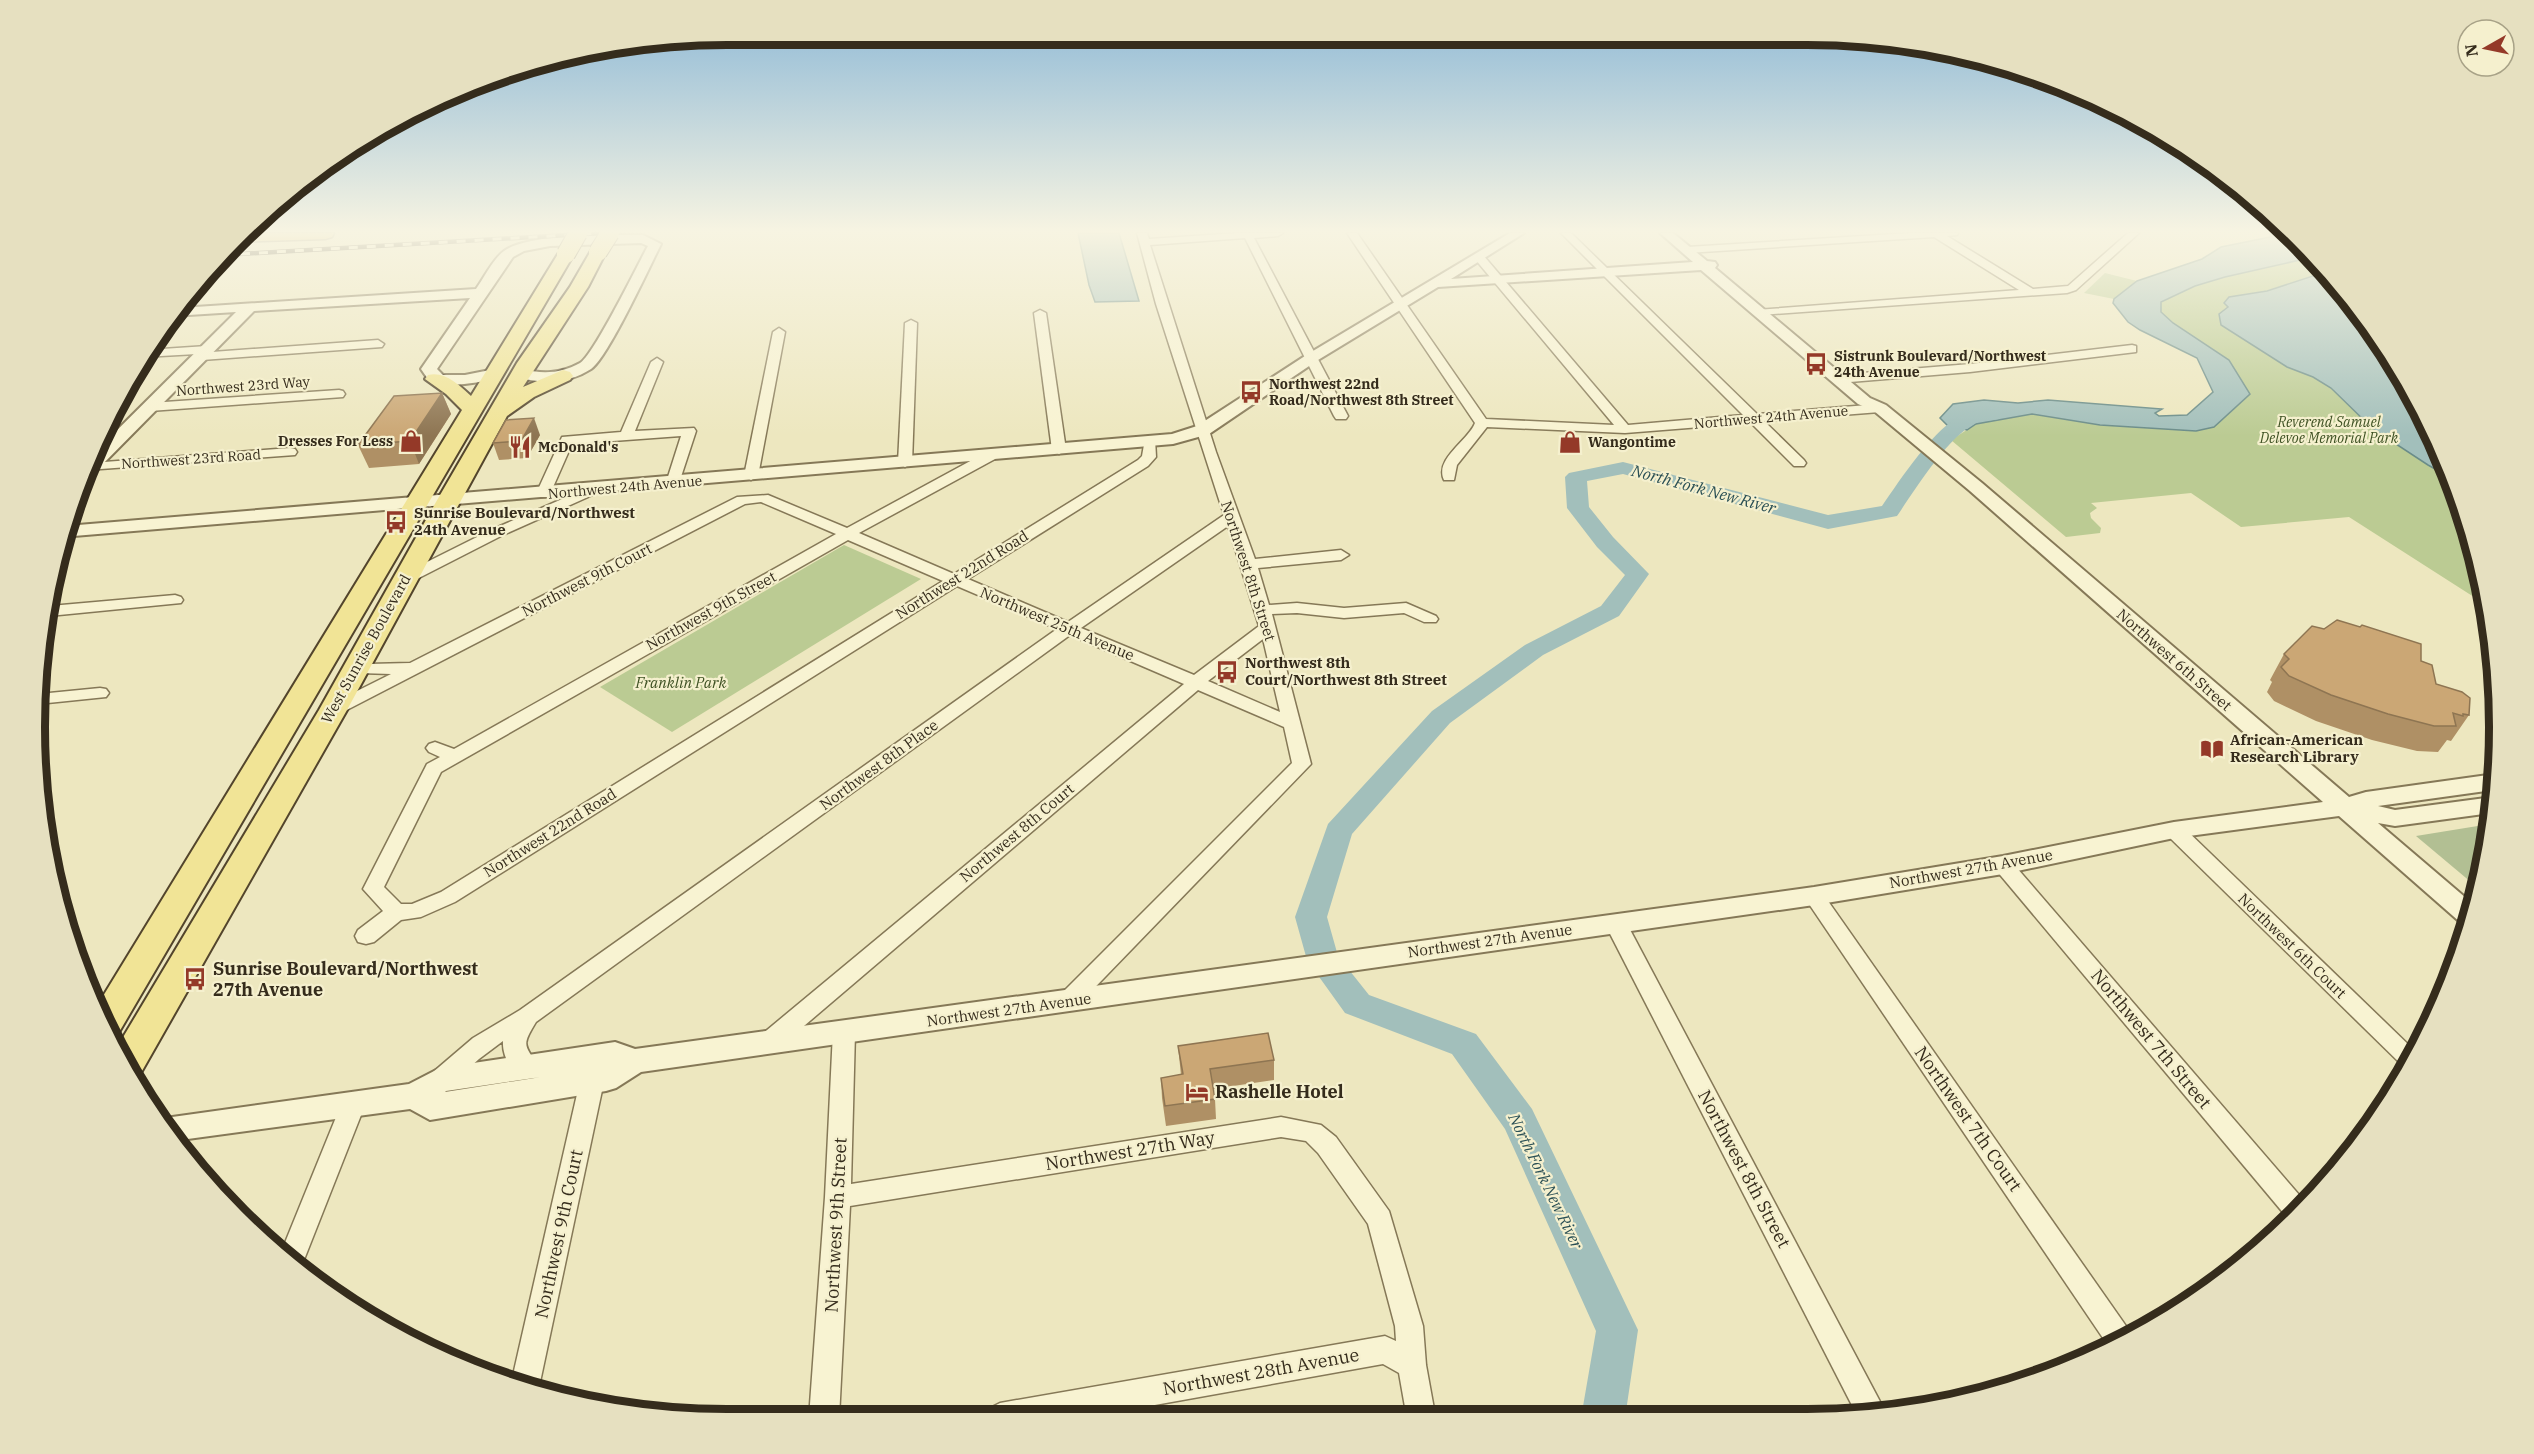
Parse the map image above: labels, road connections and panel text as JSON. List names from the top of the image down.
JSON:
{
  "streets": {
    "main road": ["West Sunrise Boulevard"],
    "street": [
      "Northwest 23rd Way",
      "Northwest 24th Avenue",
      "Northwest 23rd Road",
      "Northwest 8th Street",
      "Northwest 22nd Road",
      "Northwest 9th Court",
      "Northwest 9th Street",
      "Northwest 25th Avenue",
      "Northwest 6th Street",
      "Northwest 8th Place",
      "Northwest 8th Court",
      "Northwest 27th Avenue",
      "Northwest 6th Court",
      "Northwest 7th Street",
      "Northwest 7th Court",
      "Northwest 27th Way",
      "Northwest 28th Avenue"
    ]
  },
  "crossings": [
    ["Northwest 24th Avenue", "Northwest 22nd Road"],
    ["Northwest 24th Avenue", "Northwest 9th Court"],
    ["Northwest 24th Avenue", "Northwest 9th Street"],
    ["Northwest 24th Avenue", "Northwest 25th Avenue"],
    ["Northwest 24th Avenue", "West Sunrise Boulevard"],
    ["Northwest 24th Avenue", "Northwest 6th Street"],
    ["Northwest 8th Street", "Northwest 25th Avenue"],
    ["Northwest 8th Street", "Northwest 8th Place"],
    ["Northwest 8th Street", "Northwest 8th Court"],
    ["Northwest 8th Street", "Northwest 27th Avenue"],
    ["Northwest 22nd Road", "Northwest 9th Street"],
    ["Northwest 22nd Road", "Northwest 25th Avenue"],
    ["Northwest 9th Court", "Northwest 25th Avenue"],
    ["Northwest 9th Court", "West Sunrise Boulevard"],
    ["Northwest 9th Court", "Northwest 27th Avenue"],
    ["Northwest 9th Street", "Northwest 25th Avenue"],
    ["Northwest 9th Street", "Northwest 27th Avenue"],
    ["Northwest 9th Street", "Northwest 27th Way"],
    ["Northwest 25th Avenue", "Northwest 8th Place"],
    ["Northwest 25th Avenue", "Northwest 8th Court"],
    ["Northwest 6th Street", "Northwest 27th Avenue"],
    ["Northwest 8th Place", "Northwest 27th Avenue"],
    ["Northwest 8th Court", "Northwest 27th Avenue"],
    ["Northwest 27th Avenue", "Northwest 6th Court"],
    ["Northwest 27th Avenue", "Northwest 7th Street"],
    ["Northwest 27th Avenue", "Northwest 7th Court"],
    ["Northwest 27th Way", "Northwest 28th Avenue"]
  ],
  "water": ["North Fork New River"],
  "parks": ["Reverend Samuel Delevoe Memorial Park", "Franklin Park"],
  "places": {
    "bus stop": [
      "Sistrunk Boulevard/Northwest 24th Avenue",
      "Northwest 22nd Road/Northwest 8th Street",
      "Sunrise Boulevard/Northwest 24th Avenue",
      "Northwest 8th Court/Northwest 8th Street",
      "Sunrise Boulevard/Northwest 27th Avenue"
    ],
    "shop": ["Dresses For Less", "Wangontime"],
    "restaurant": ["McDonald's"],
    "library": ["African-American Research Library"],
    "hotel": ["Rashelle Hotel"]
  },
  "north": "left"
}
